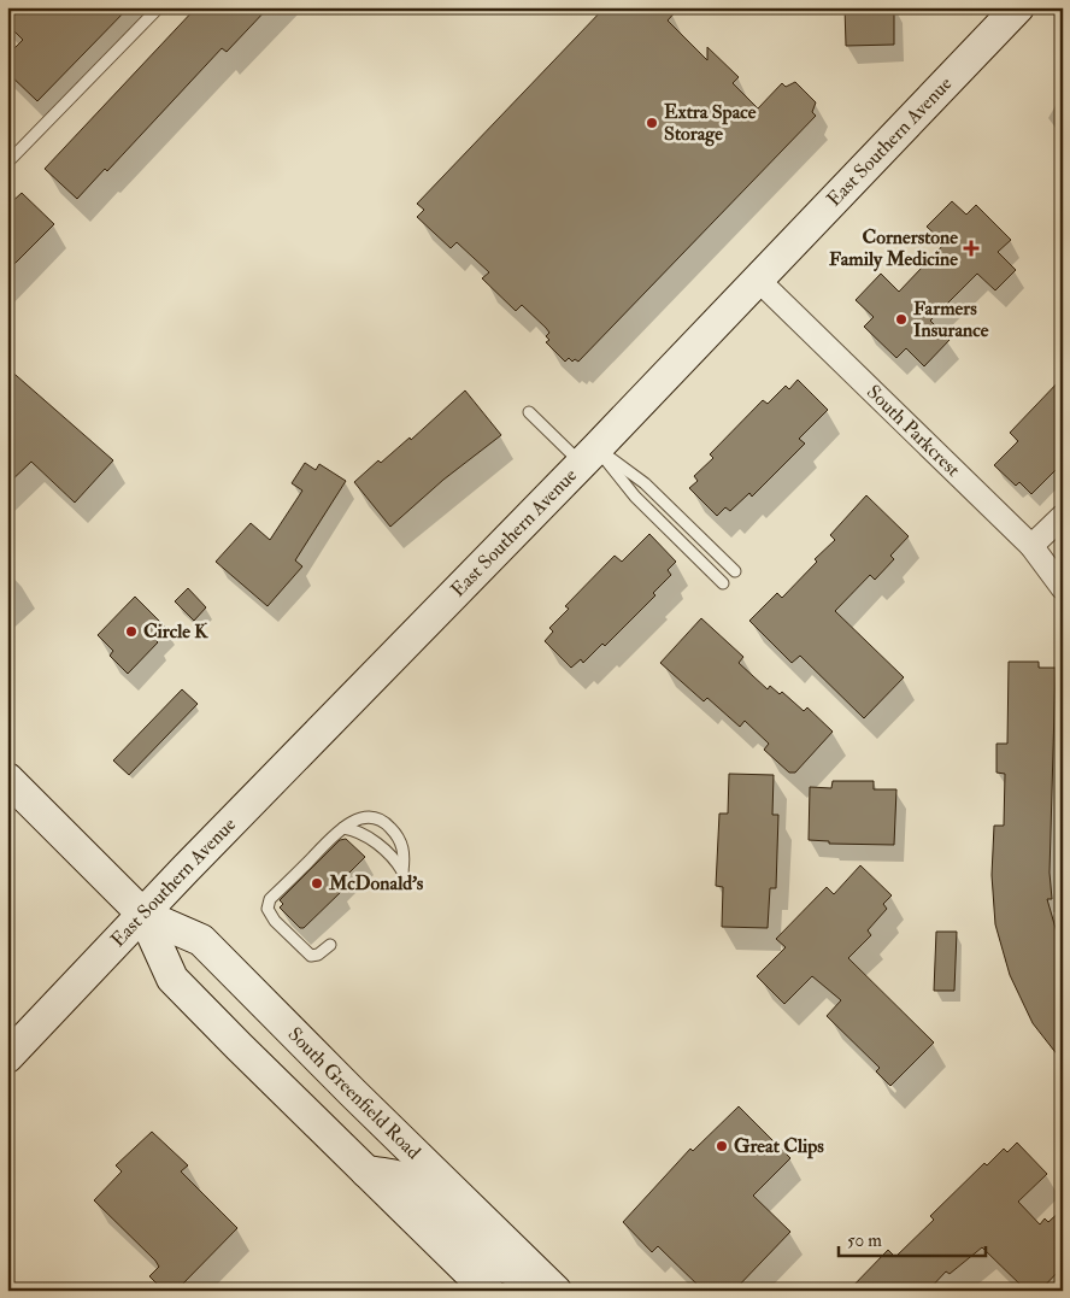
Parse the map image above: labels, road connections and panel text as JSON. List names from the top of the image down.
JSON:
{
  "streets": {
    "main road": ["East Southern Avenue", "South Greenfield Road"],
    "street": ["South Parkcrest"]
  },
  "crossings": [
    ["East Southern Avenue", "South Parkcrest"],
    ["East Southern Avenue", "South Greenfield Road"]
  ],
  "places": {
    "other": [
      "Extra Space Storage",
      "Farmers Insurance",
      "Circle K",
      "McDonald's",
      "Great Clips"
    ],
    "health": ["Cornerstone Family Medicine"]
  },
  "scale_bar": "50 m"
}
